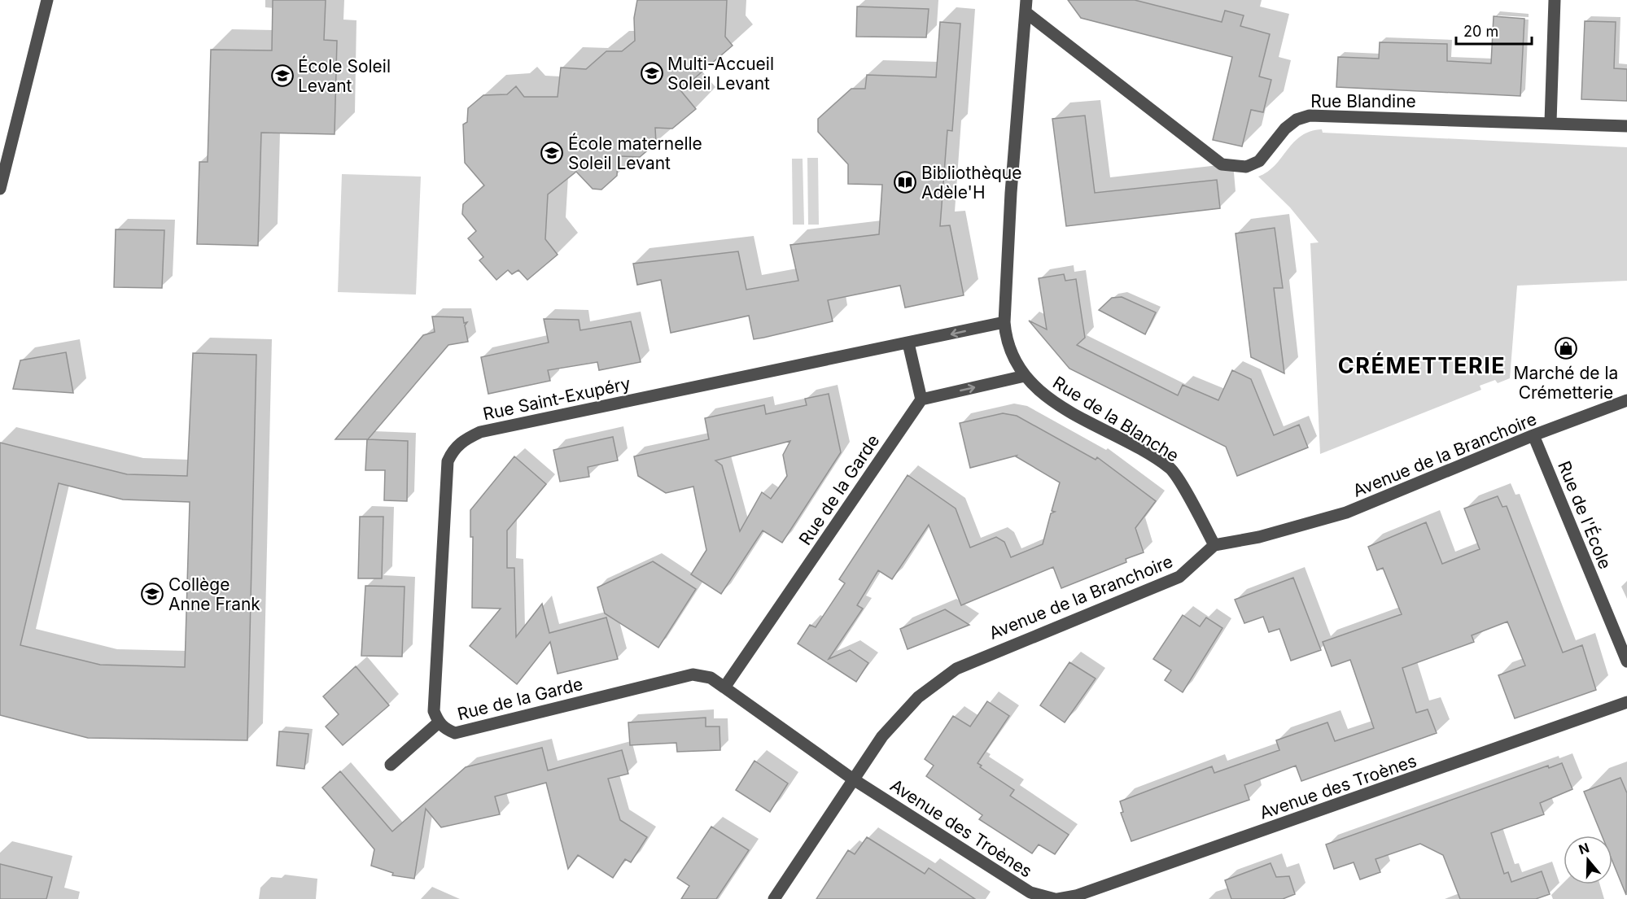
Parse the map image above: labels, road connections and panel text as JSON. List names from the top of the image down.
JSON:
{
  "streets": {
    "street": [
      "Rue Blandine",
      "Rue Saint-Exupéry",
      "Rue de la Blanche",
      "Avenue de la Branchoire",
      "Rue de la Garde",
      "Rue de l'École",
      "Avenue des Troènes"
    ]
  },
  "crossings": [
    ["Rue Blandine", "Rue de la Blanche"],
    ["Rue Saint-Exupéry", "Rue de la Blanche"],
    ["Rue Saint-Exupéry", "Rue de la Garde"],
    ["Rue de la Blanche", "Avenue de la Branchoire"],
    ["Avenue de la Branchoire", "Rue de la Garde"],
    ["Avenue de la Branchoire", "Rue de l'École"],
    ["Avenue de la Branchoire", "Avenue des Troènes"],
    ["Rue de la Garde", "Avenue des Troènes"]
  ],
  "districts": ["CRÉMETTERIE"],
  "places": {
    "school or university": [
      "Multi-Accueil Soleil Levant",
      "École Soleil Levant",
      "École maternelle Soleil Levant",
      "Collège Anne Frank"
    ],
    "library": ["Bibliothèque Adèle'H"],
    "shop": ["Marché de la Crémetterie"]
  },
  "scale_bar": "20 m",
  "north": "top"
}
